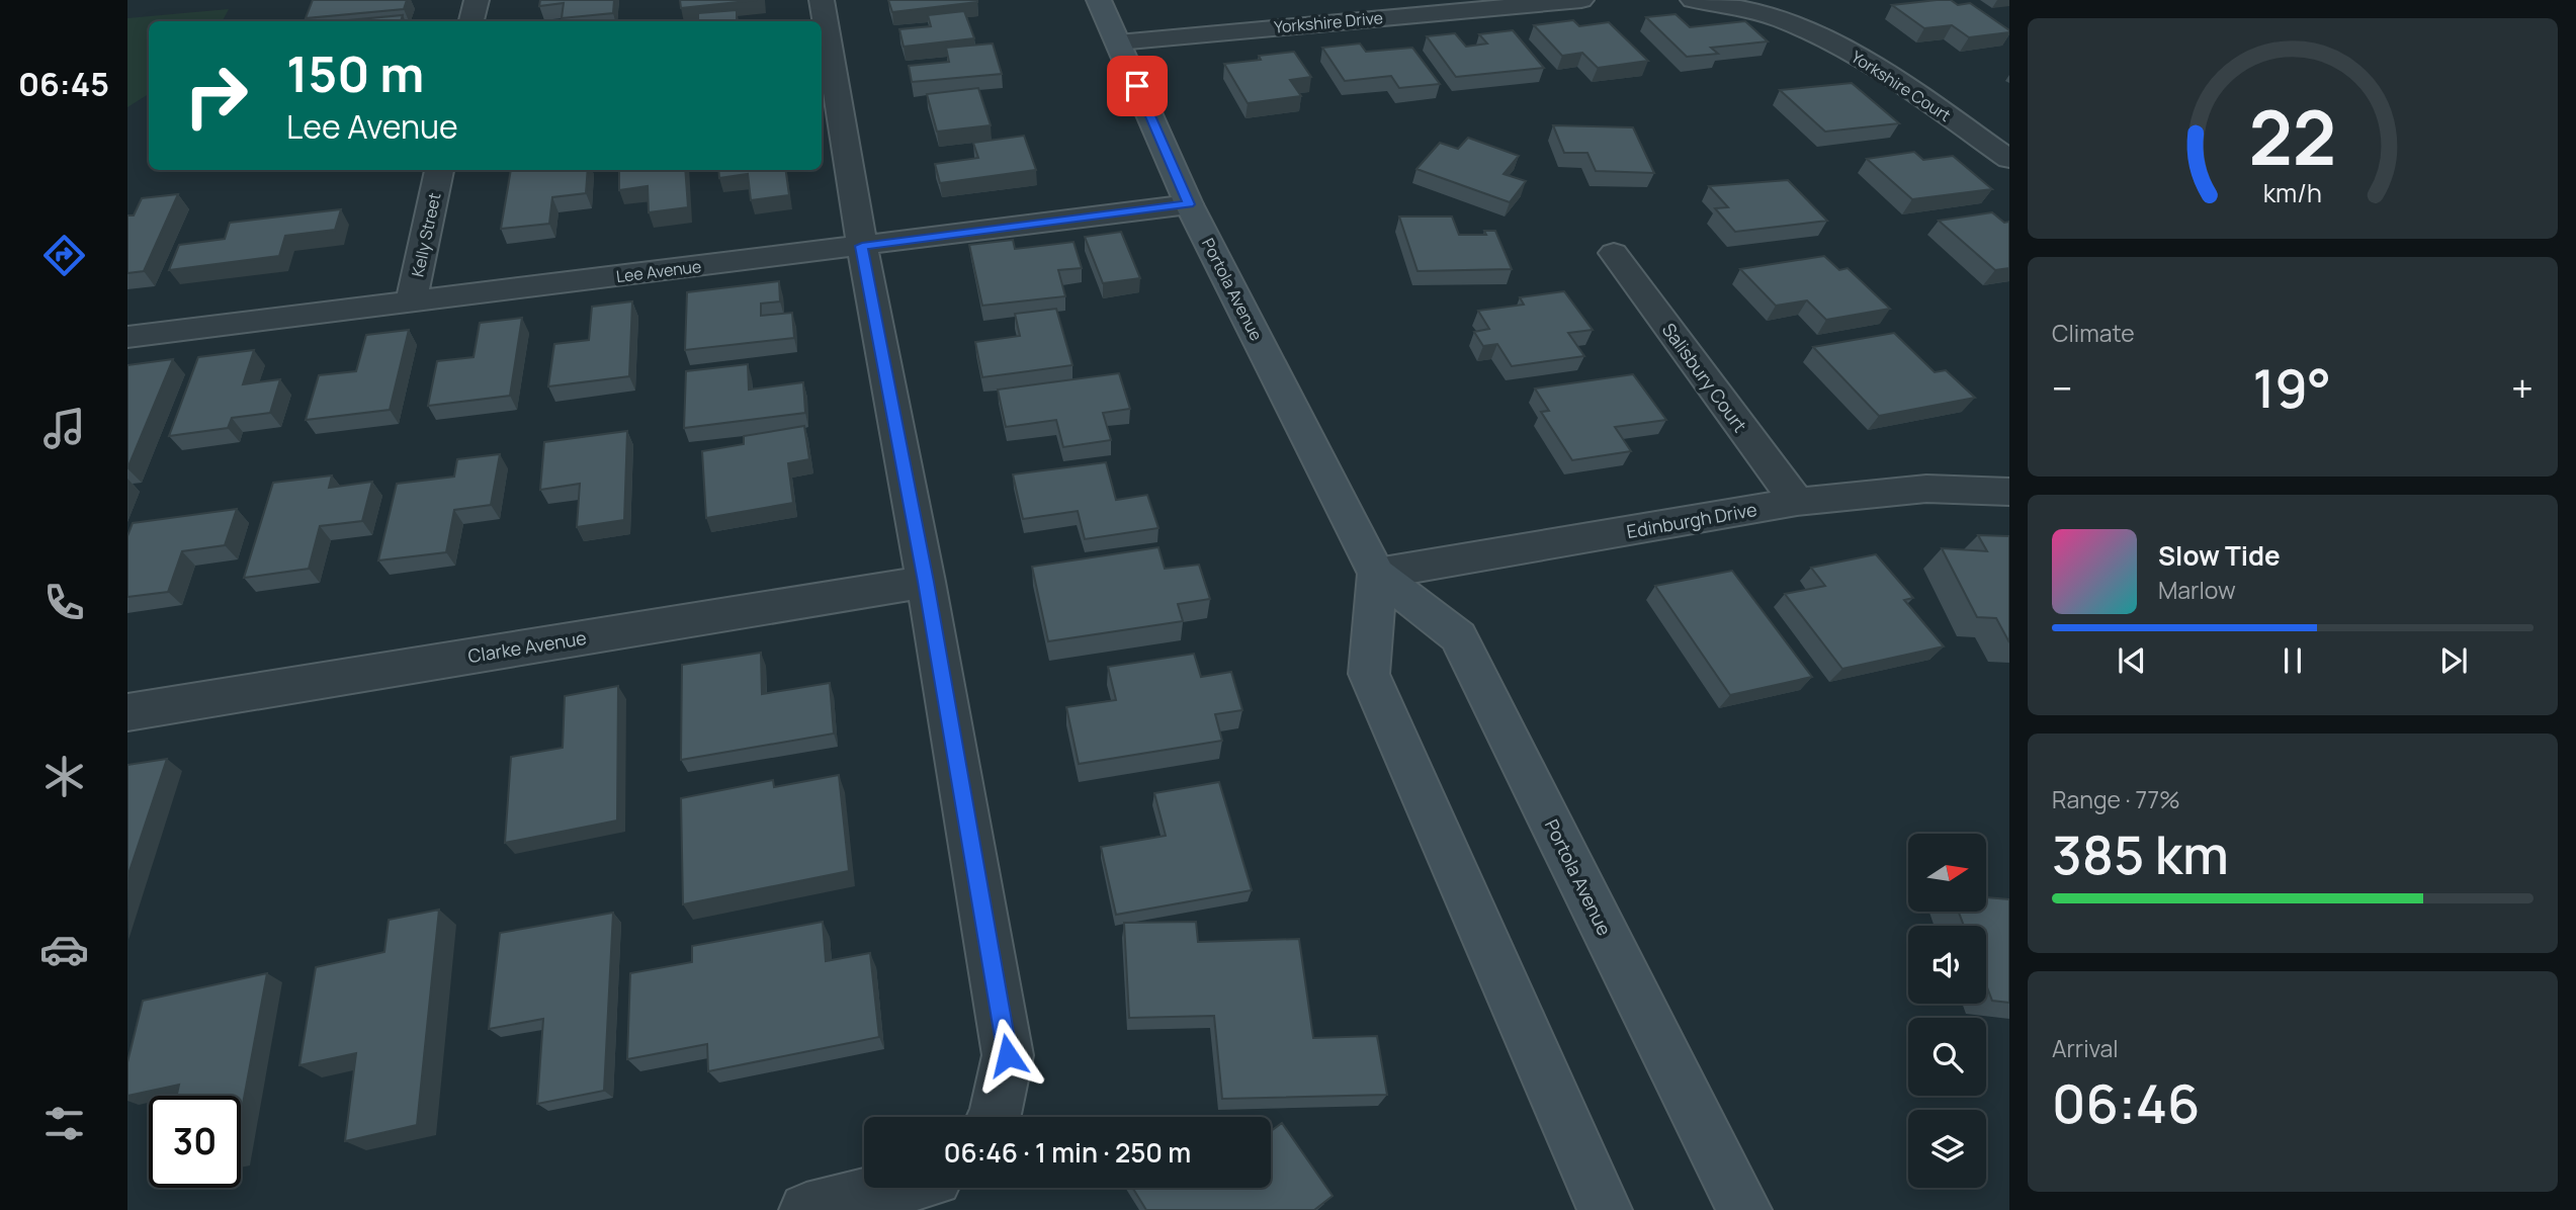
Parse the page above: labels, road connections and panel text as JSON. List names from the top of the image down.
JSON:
{
  "streets": {
    "main road": ["Portola Avenue"],
    "street": [
      "Yorkshire Drive",
      "Yorkshire Court",
      "Kelly Street",
      "Lee Avenue",
      "Salisbury Court",
      "Edinburgh Drive",
      "Clarke Avenue"
    ]
  },
  "crossings": [
    ["Yorkshire Drive", "Portola Avenue"],
    ["Kelly Street", "Lee Avenue"],
    ["Lee Avenue", "Portola Avenue"],
    ["Portola Avenue", "Edinburgh Drive"],
    ["Salisbury Court", "Edinburgh Drive"]
  ],
  "north": "right",
  "page": {
    "tabs": "06:45",
    "turn": ["150 m", "Lee Avenue"],
    "tile": [
      "Climate",
      ["Range · 77%", "385 km"],
      ["Arrival", "06:46"]
    ],
    "heat": ["−", "19°", "+"],
    "song": ["Slow Tide", "Marlow"],
    "limit": "30",
    "trip": "06:46 · 1 min · 250 m",
    "gauge": ["22", "km/h"]
  }
}
